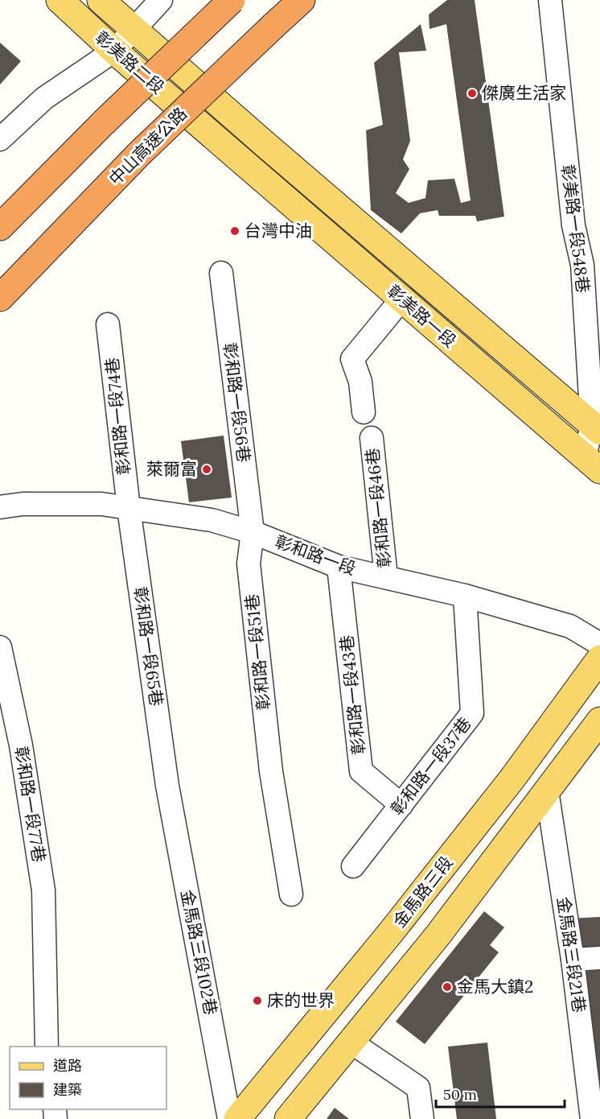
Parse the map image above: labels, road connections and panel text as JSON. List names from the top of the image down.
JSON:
{
  "streets": {
    "highway": ["中山高速公路"],
    "main road": ["彰美路二段", "彰美路一段", "金馬路三段"],
    "street": [
      "彰美路一段548巷",
      "彰和路一段56巷",
      "彰和路一段74巷",
      "彰和路一段46巷",
      "彰和路一段",
      "彰和路一段65巷",
      "彰和路一段51巷",
      "彰和路一段43巷",
      "彰和路一段37巷",
      "彰和路一段77巷",
      "金馬路三段102巷",
      "金馬路三段21巷"
    ]
  },
  "crossings": [
    ["彰美路二段", "彰美路一段"],
    ["彰美路一段548巷", "彰美路一段"],
    ["彰和路一段56巷", "彰和路一段"],
    ["彰和路一段56巷", "彰和路一段51巷"],
    ["彰和路一段74巷", "彰和路一段"],
    ["彰和路一段74巷", "彰和路一段65巷"],
    ["彰和路一段46巷", "彰和路一段"],
    ["彰和路一段", "彰和路一段65巷"],
    ["彰和路一段", "彰和路一段51巷"],
    ["彰和路一段", "彰和路一段43巷"],
    ["彰和路一段", "彰和路一段37巷"],
    ["彰和路一段65巷", "金馬路三段102巷"],
    ["彰和路一段43巷", "彰和路一段37巷"]
  ],
  "places": [
    "傑廣生活家",
    "台灣中油",
    "萊爾富",
    "金馬大鎮2",
    "床的世界"
  ],
  "legend": ["道路", "建築"],
  "scale_bar": "50 m"
}
